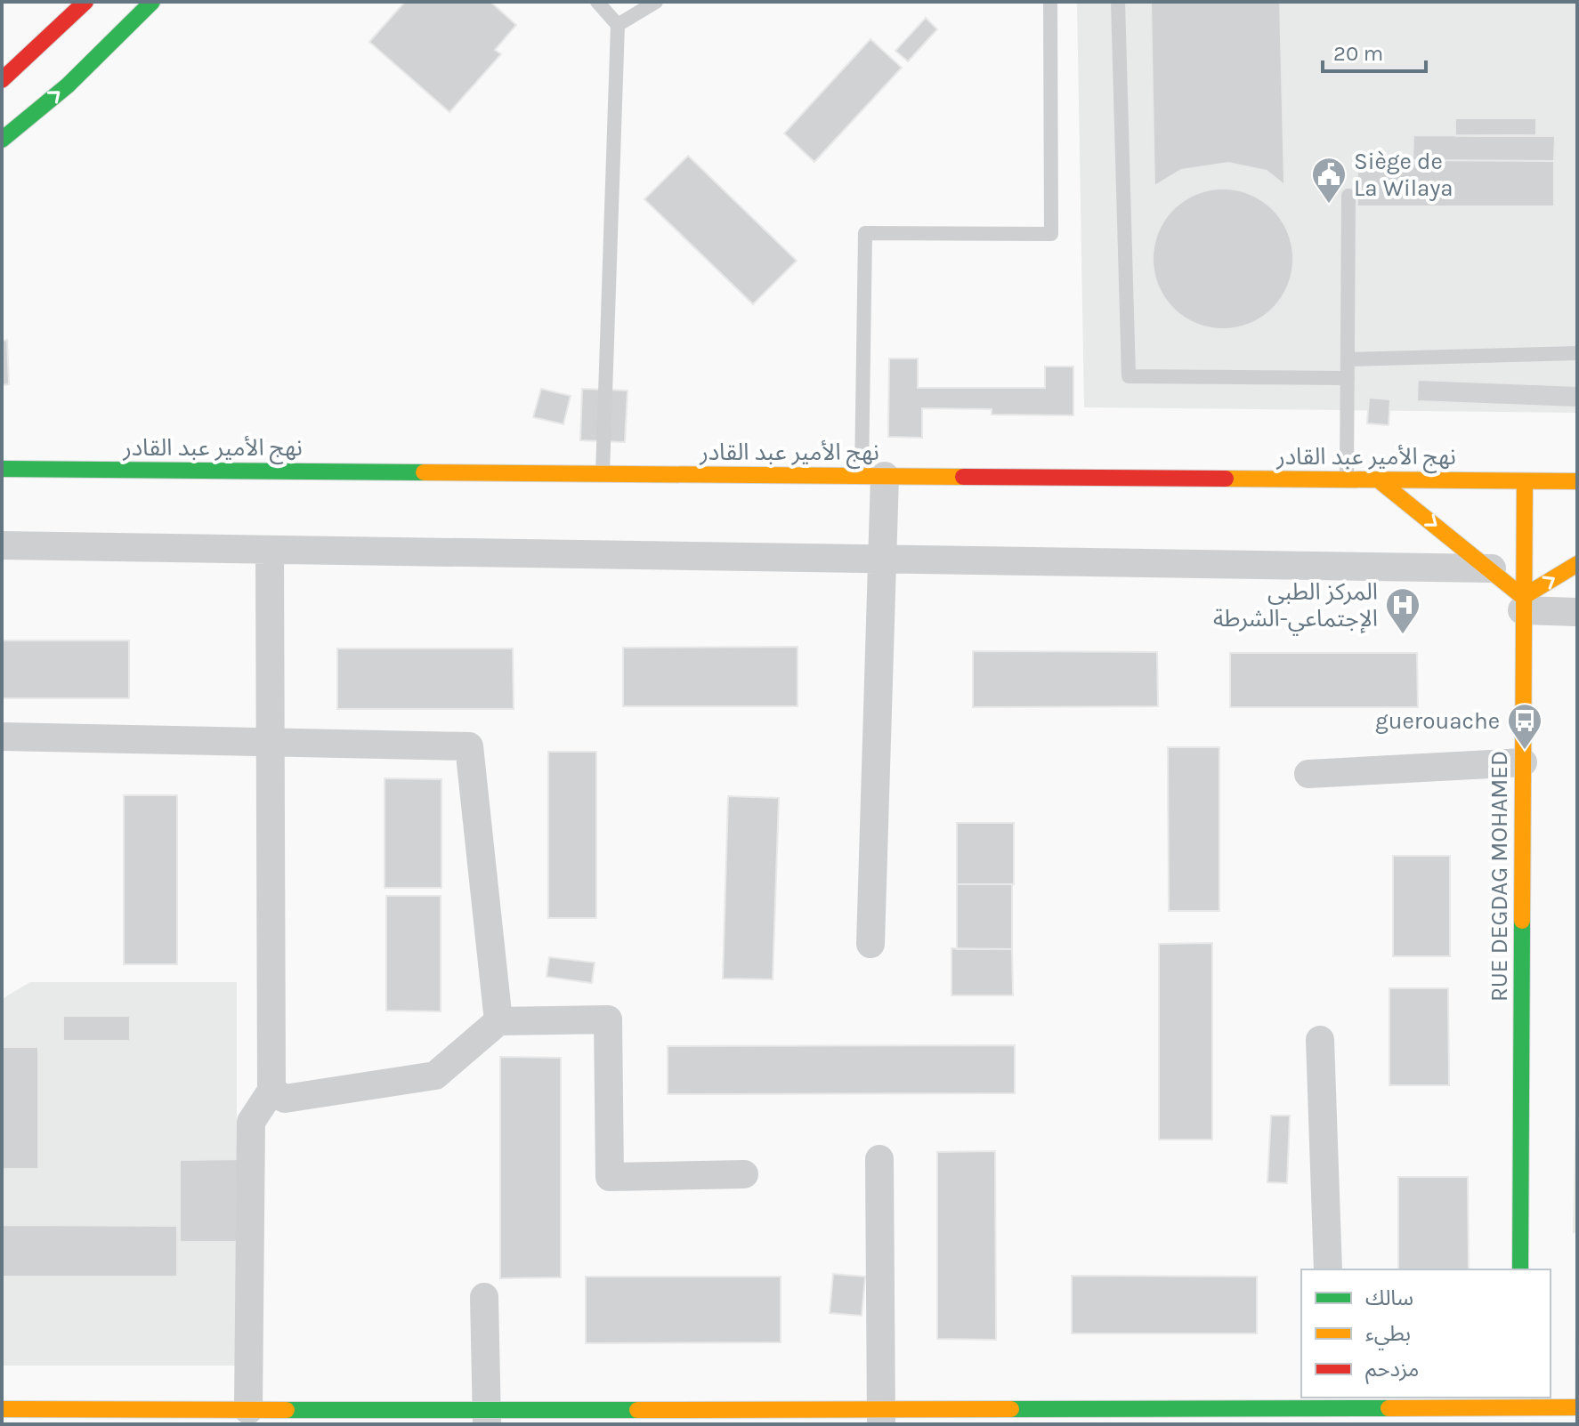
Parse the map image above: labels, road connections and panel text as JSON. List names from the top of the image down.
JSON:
{
  "streets": {
    "main road": ["نهج الأمير عبد القادر", "RUE DEGDAG MOHAMED"]
  },
  "crossings": [
    ["نهج الأمير عبد القادر", "RUE DEGDAG MOHAMED"]
  ],
  "places": {
    "public building": ["Siège de La Wilaya"],
    "hospital": ["المركز الطبي الإجتماعي-الشرطة"],
    "bus stop": ["guerouache"]
  },
  "legend": ["سالك", "بطيء", "مزدحم"],
  "scale_bar": "20 m"
}
